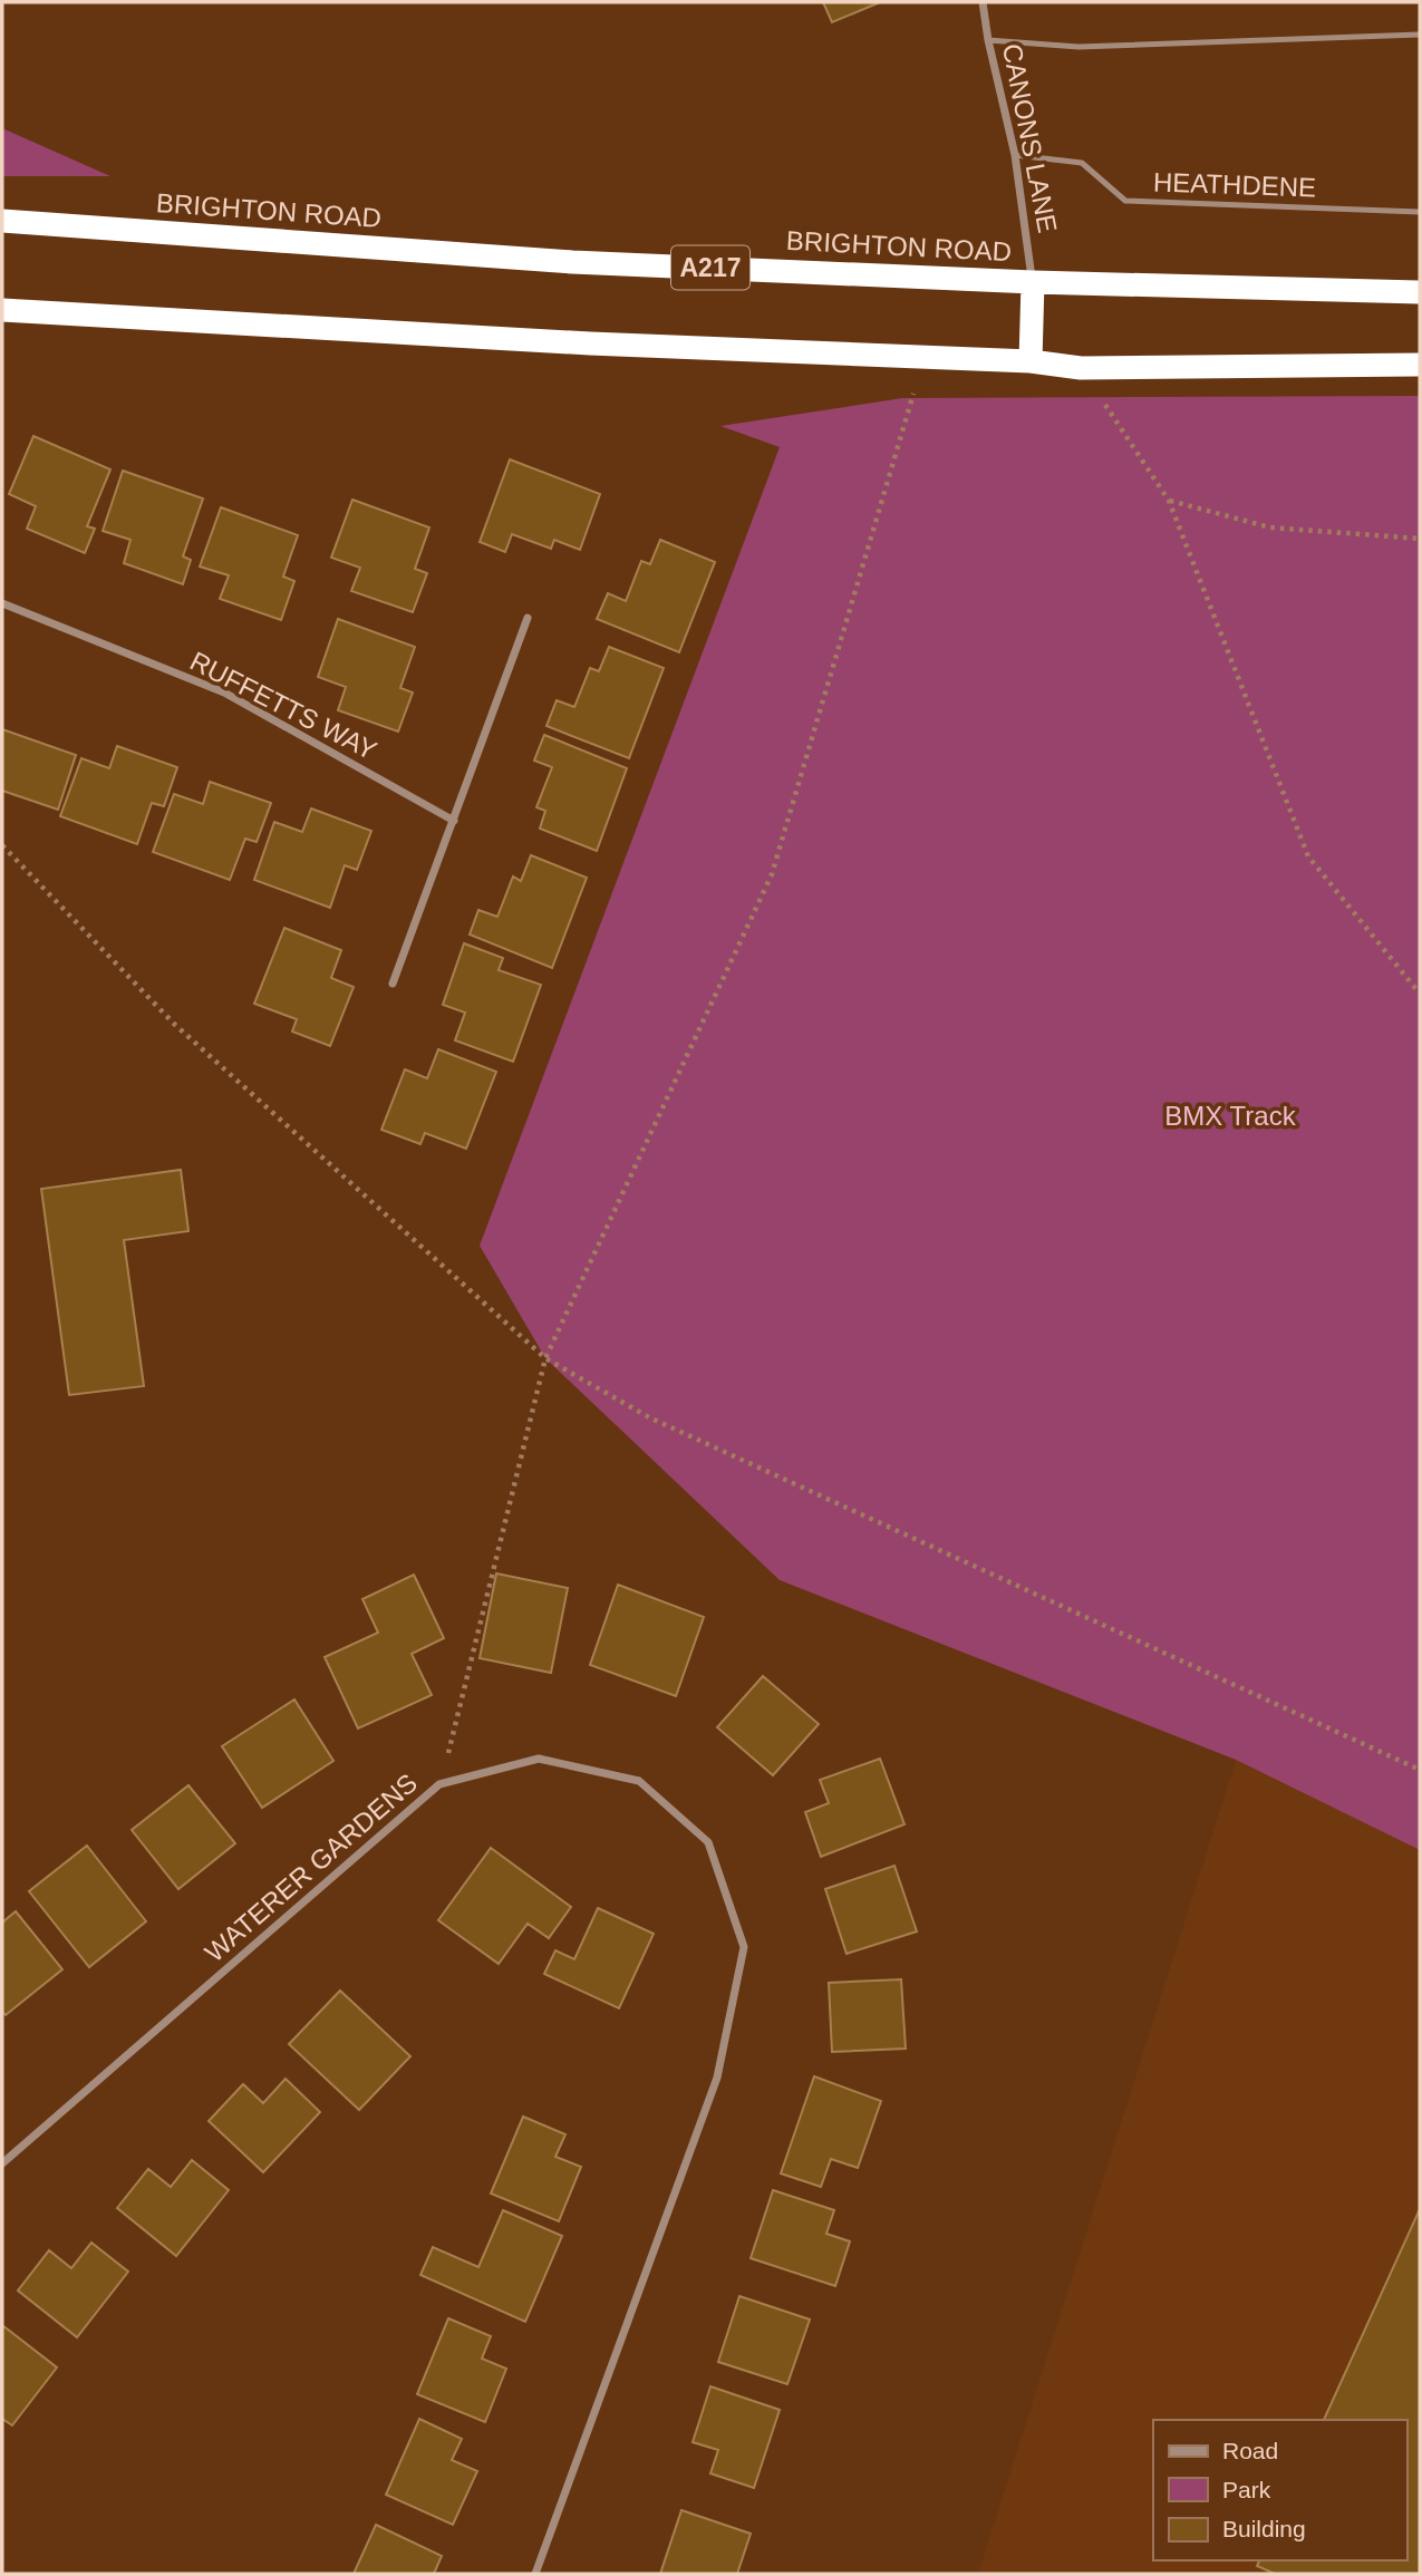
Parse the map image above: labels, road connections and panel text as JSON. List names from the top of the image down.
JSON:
{
  "streets": {
    "highway": ["BRIGHTON ROAD", "A217"],
    "street": ["CANONS LANE", "RUFFETTS WAY", "WATERER GARDENS"],
    "lane": ["HEATHDENE"]
  },
  "crossings": [
    ["CANONS LANE", "HEATHDENE"],
    ["CANONS LANE", "BRIGHTON ROAD"]
  ],
  "parks": ["BMX Track"],
  "legend": ["Road", "Park", "Building"]
}
